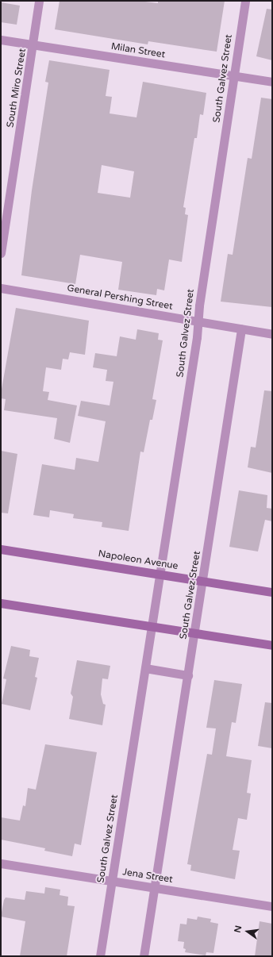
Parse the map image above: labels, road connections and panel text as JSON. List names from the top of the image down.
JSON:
{
  "streets": {
    "main road": ["Napoleon Avenue"],
    "street": [
      "Milan Street",
      "South Galvez Street",
      "South Miro Street",
      "General Pershing Street",
      "Jena Street"
    ]
  },
  "crossings": [
    ["Milan Street", "South Galvez Street"],
    ["Milan Street", "South Miro Street"],
    ["South Galvez Street", "General Pershing Street"],
    ["South Galvez Street", "Napoleon Avenue"],
    ["South Galvez Street", "Jena Street"]
  ],
  "north": "left"
}
